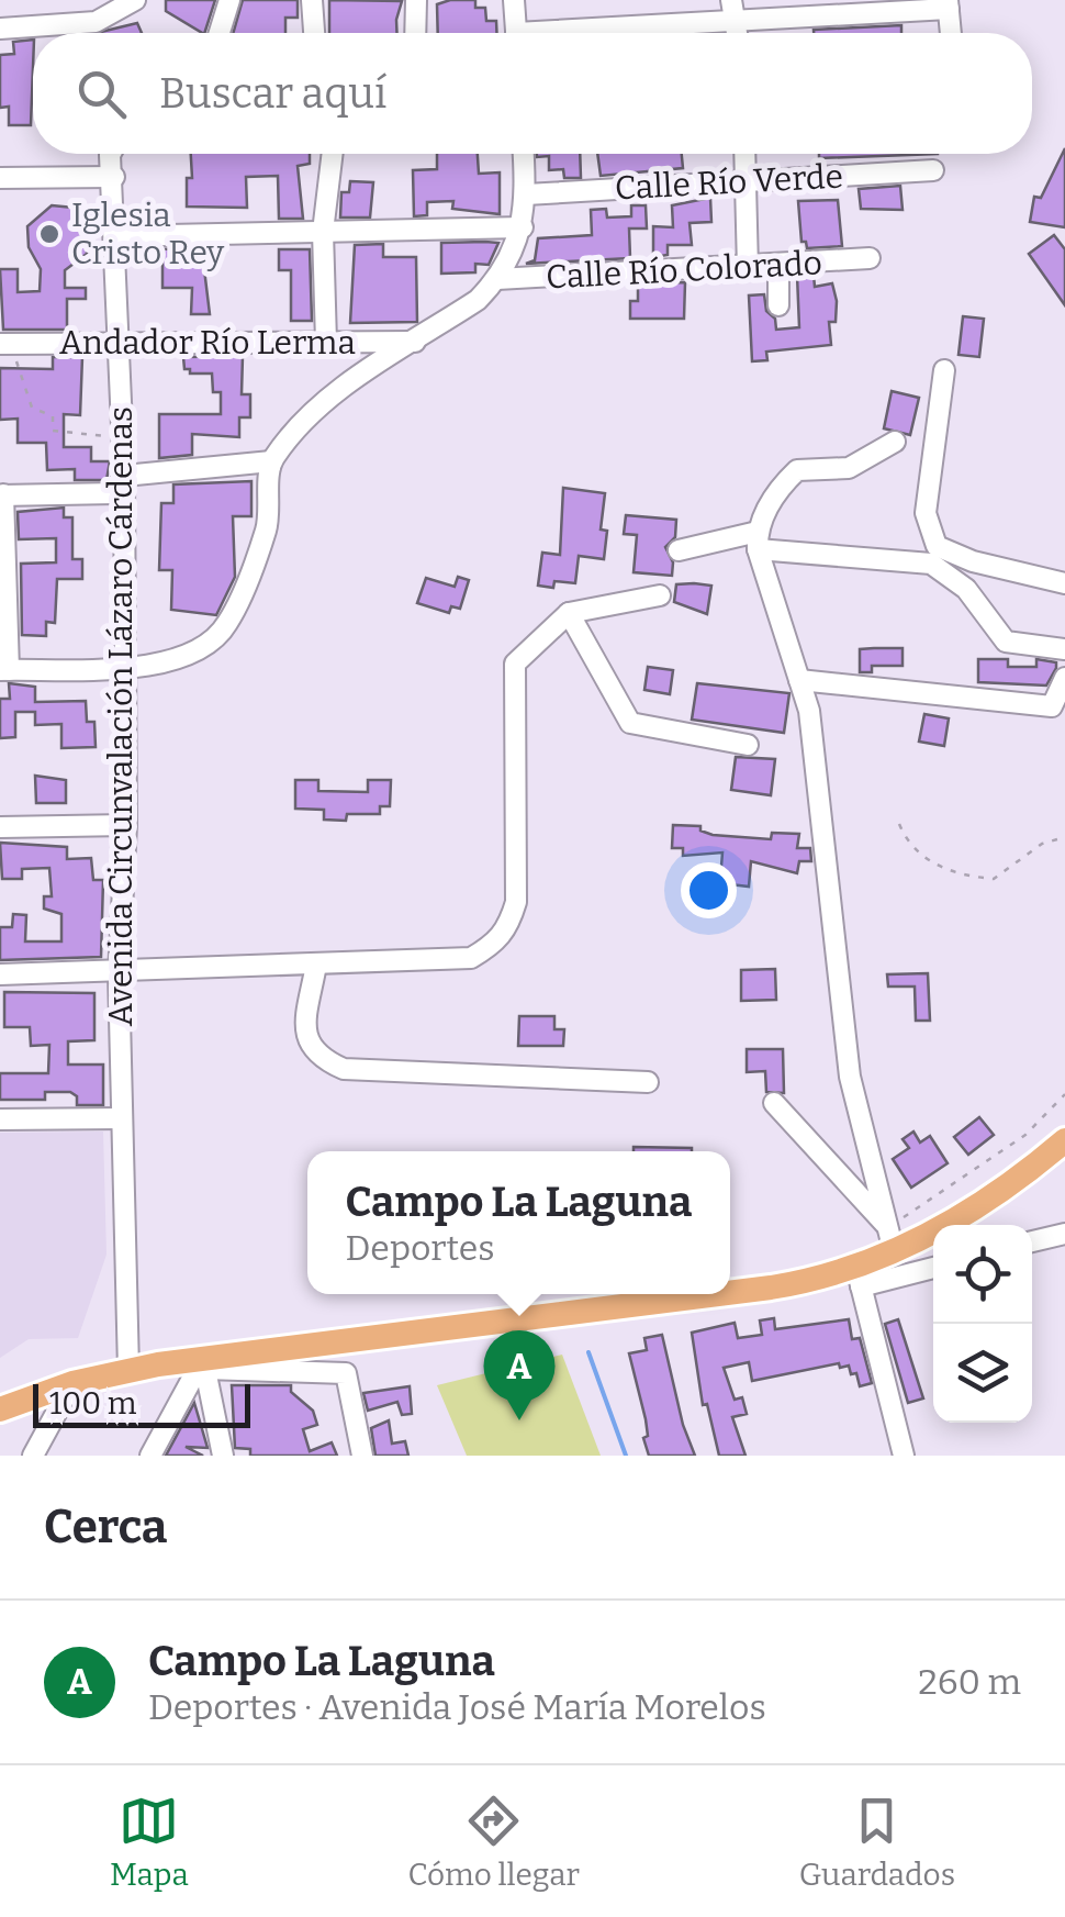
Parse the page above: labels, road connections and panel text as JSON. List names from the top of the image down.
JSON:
{
  "streets": {
    "street": [
      "Calle Río Verde",
      "Calle Río Colorado",
      "Andador Río Lerma",
      "Avenida Circunvalación Lázaro Cárdenas"
    ]
  },
  "crossings": [
    ["Andador Río Lerma", "Avenida Circunvalación Lázaro Cárdenas"]
  ],
  "places": ["Iglesia Cristo Rey"],
  "scale_bar": "100 m",
  "page": {
    "search": "Buscar aquí",
    "popup": ["Campo La Laguna", "Deportes"],
    "pins": "A",
    "scale": "100 m",
    "heading": "Cerca",
    "list": [
      {
        "mark": "A",
        "name": "Campo La Laguna",
        "note": "Deportes · Avenida José María Morelos",
        "value": "260 m"
      }
    ],
    "nav": ["Mapa", "Cómo llegar", "Guardados"]
  }
}
